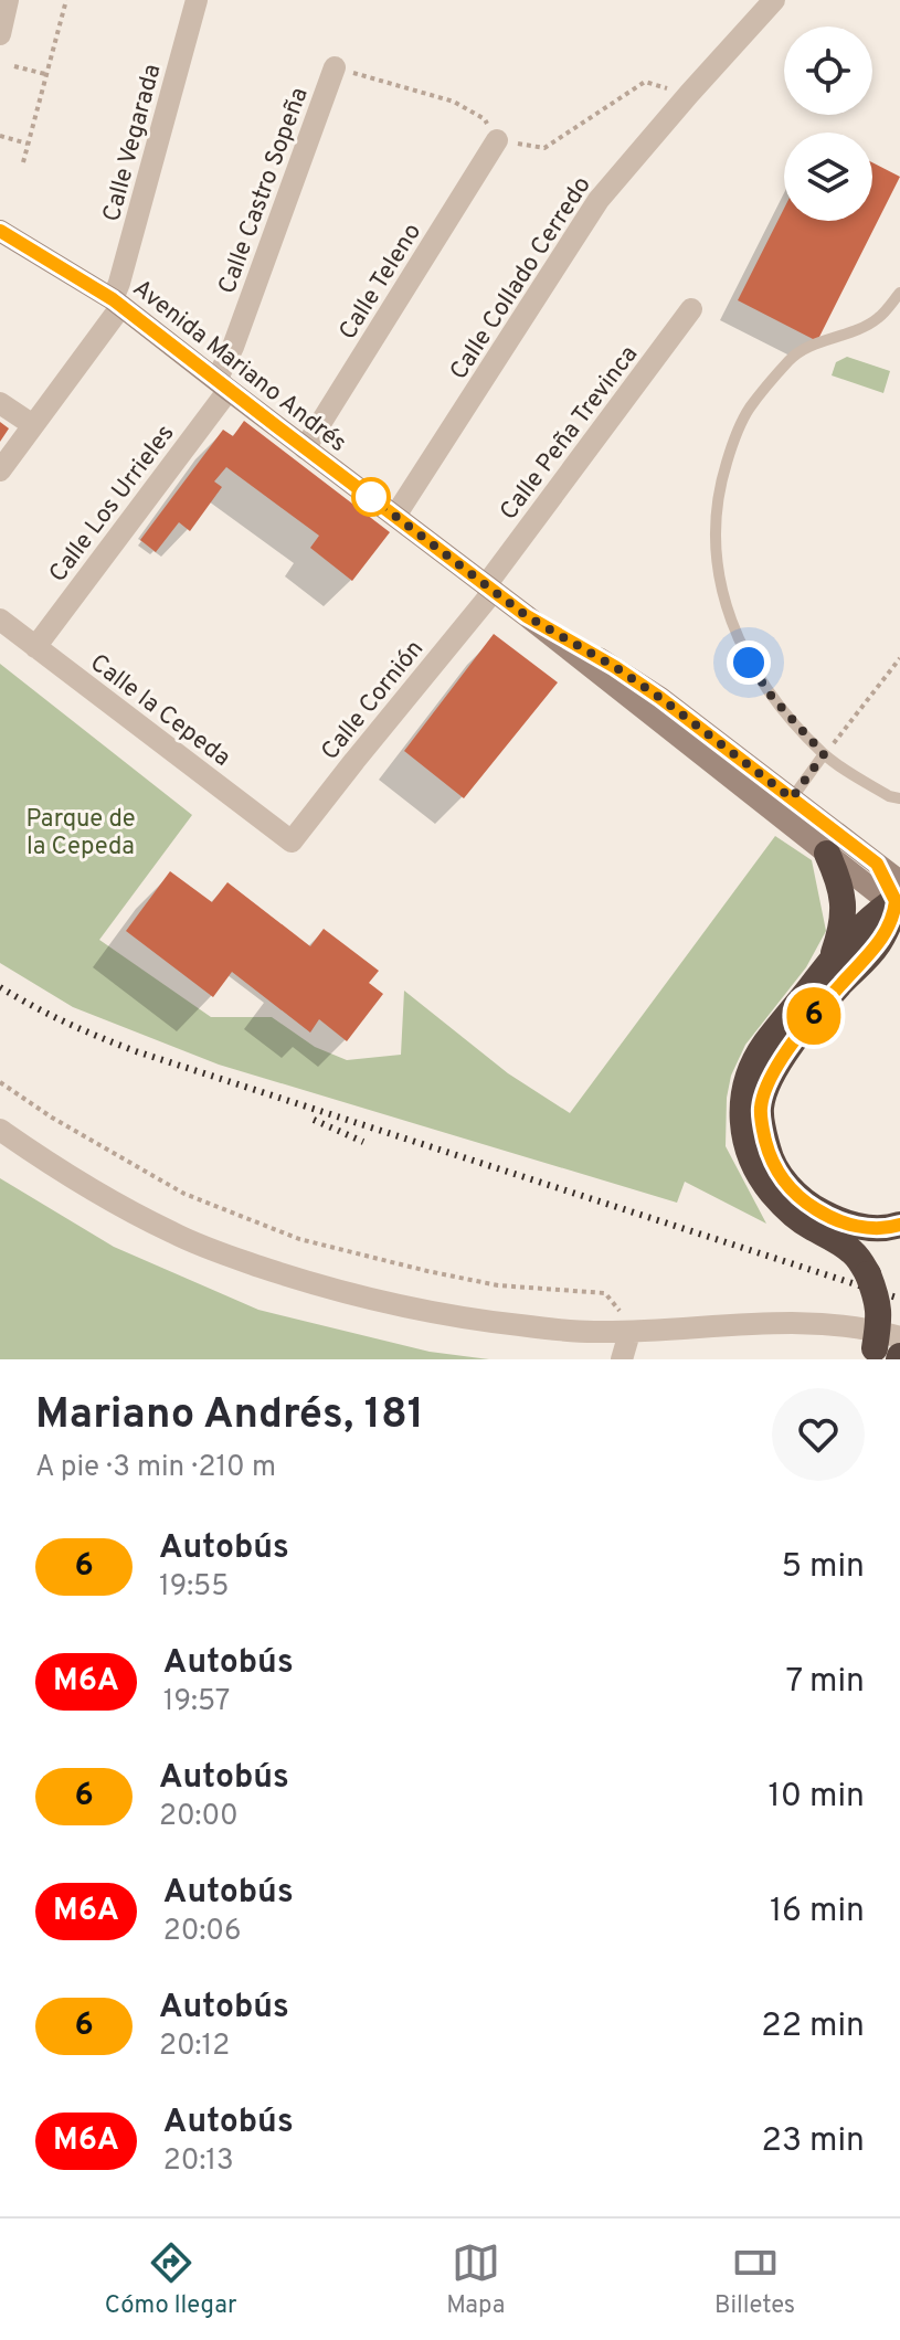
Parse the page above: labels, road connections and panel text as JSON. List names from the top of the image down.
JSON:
{
  "streets": {
    "main road": ["Avenida Mariano Andrés"],
    "street": [
      "Calle Vegarada",
      "Calle Castro Sopeña",
      "Calle Collado Cerredo",
      "Calle Teleno",
      "Calle Peña Trevinca",
      "Calle Los Urrieles",
      "Calle Cornión",
      "Calle la Cepeda"
    ]
  },
  "crossings": [
    ["Calle Vegarada", "Avenida Mariano Andrés"],
    ["Calle Castro Sopeña", "Avenida Mariano Andrés"],
    ["Calle Castro Sopeña", "Calle Los Urrieles"],
    ["Calle Collado Cerredo", "Avenida Mariano Andrés"],
    ["Calle Teleno", "Avenida Mariano Andrés"],
    ["Avenida Mariano Andrés", "Calle Peña Trevinca"],
    ["Avenida Mariano Andrés", "Calle Los Urrieles"],
    ["Avenida Mariano Andrés", "Calle Cornión"],
    ["Calle Peña Trevinca", "Calle Cornión"],
    ["Calle Los Urrieles", "Calle la Cepeda"],
    ["Calle Cornión", "Calle la Cepeda"]
  ],
  "parks": ["Parque de la Cepeda"],
  "lines": ["bus line 6"],
  "page": {
    "on_map": "6",
    "heading": ["Mariano Andrés, 181", "A pie · 3 min · 210 m"],
    "list": [
      {
        "mark": "6",
        "name": "Autobús",
        "note": "19:55",
        "value": "5 min"
      },
      {
        "mark": "M6A",
        "name": "Autobús",
        "note": "19:57",
        "value": "7 min"
      },
      {
        "mark": "6",
        "name": "Autobús",
        "note": "20:00",
        "value": "10 min"
      },
      {
        "mark": "M6A",
        "name": "Autobús",
        "note": "20:06",
        "value": "16 min"
      },
      {
        "mark": "6",
        "name": "Autobús",
        "note": "20:12",
        "value": "22 min"
      },
      {
        "mark": "M6A",
        "name": "Autobús",
        "note": "20:13",
        "value": "23 min"
      }
    ],
    "tabs": ["Cómo llegar", "Mapa", "Billetes"]
  }
}
